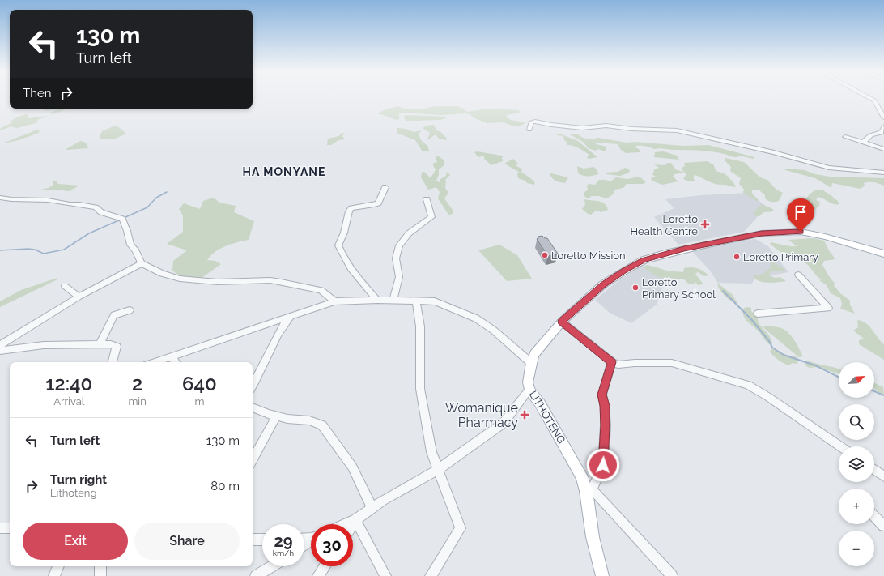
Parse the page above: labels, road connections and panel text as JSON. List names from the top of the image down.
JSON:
{
  "streets": {
    "main road": ["LITHOTENG"]
  },
  "districts": ["HA MONYANE"],
  "places": {
    "health": ["Loretto Health Centre", "Womanique Pharmacy"],
    "other": ["Loretto Mission", "Loretto Primary", "Loretto Primary School"]
  },
  "north": "top right",
  "page": {
    "turn": ["130 m", "Turn left"],
    "then": "Then",
    "map_buttons": ["+", "−"],
    "eta": [
      "12:40",
      "Arrival",
      "2",
      "min",
      "640",
      "m"
    ],
    "list": [
      {
        "name": "Turn left",
        "value": "130 m"
      },
      {
        "name": "Turn right",
        "note": "Lithoteng",
        "value": "80 m"
      }
    ],
    "buttons": ["Exit", "Share"],
    "speed": "29 km/h",
    "limit": "30"
  }
}
